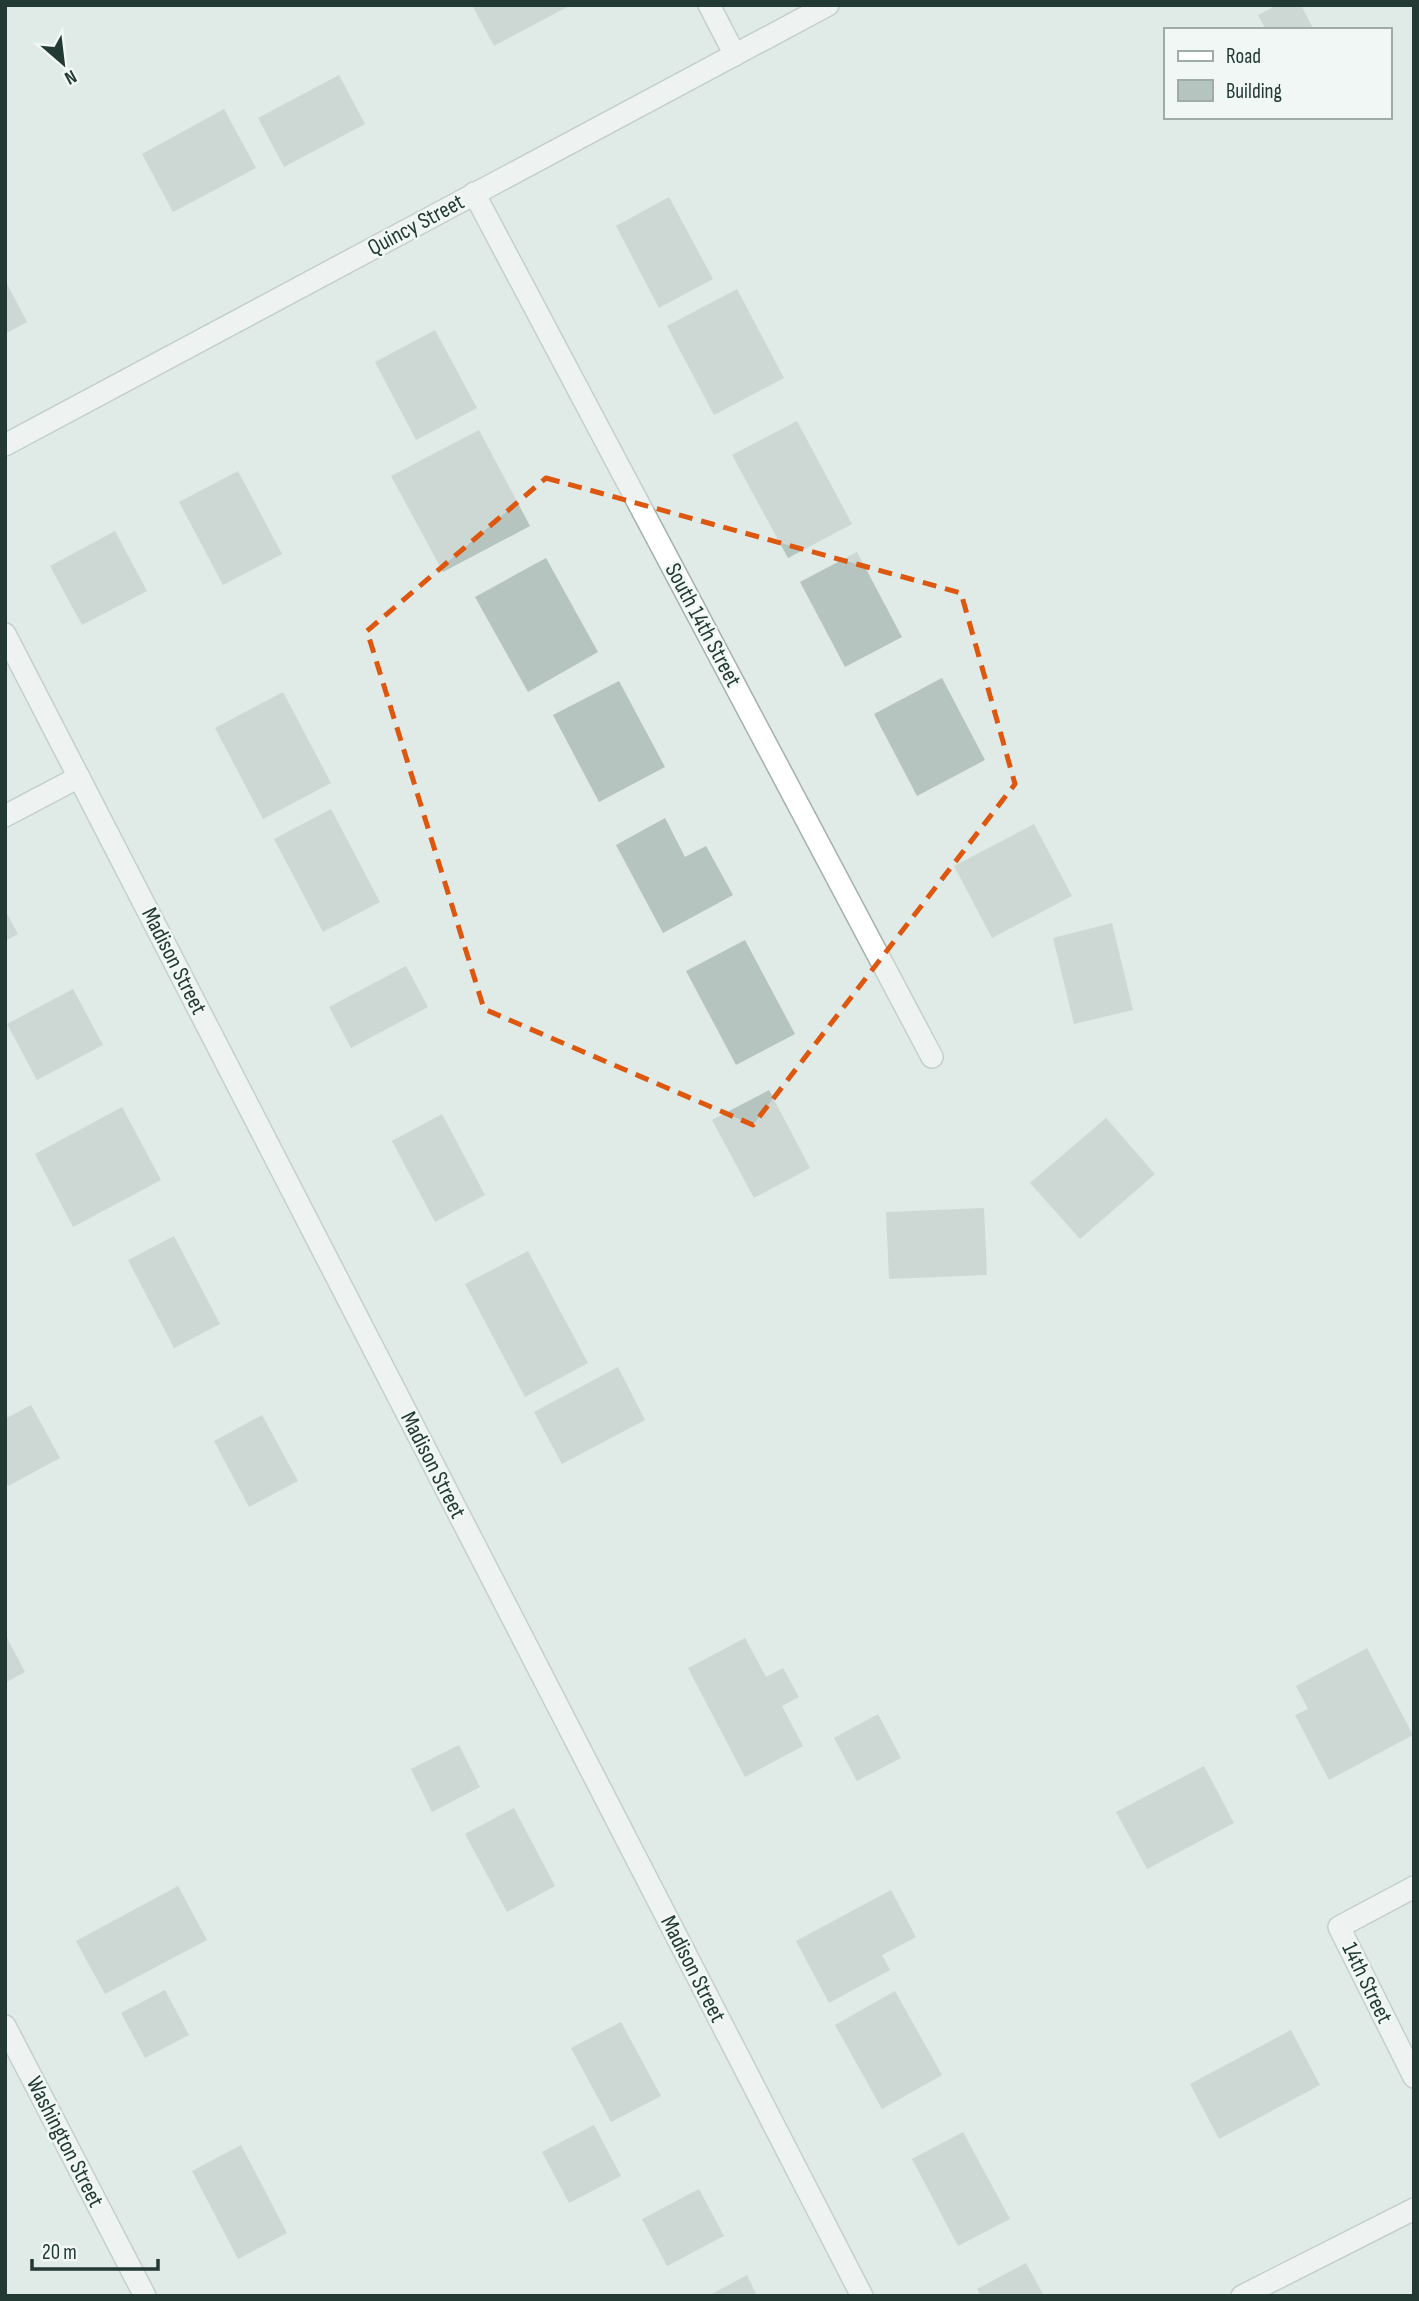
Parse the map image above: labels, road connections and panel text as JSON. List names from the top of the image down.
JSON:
{
  "streets": {
    "street": [
      "Quincy Street",
      "South 14th Street",
      "Madison Street",
      "14th Street",
      "Washington Street"
    ]
  },
  "crossings": [
    ["Quincy Street", "South 14th Street"]
  ],
  "legend": ["Road", "Building"],
  "scale_bar": "20 m",
  "north": "bottom right"
}
